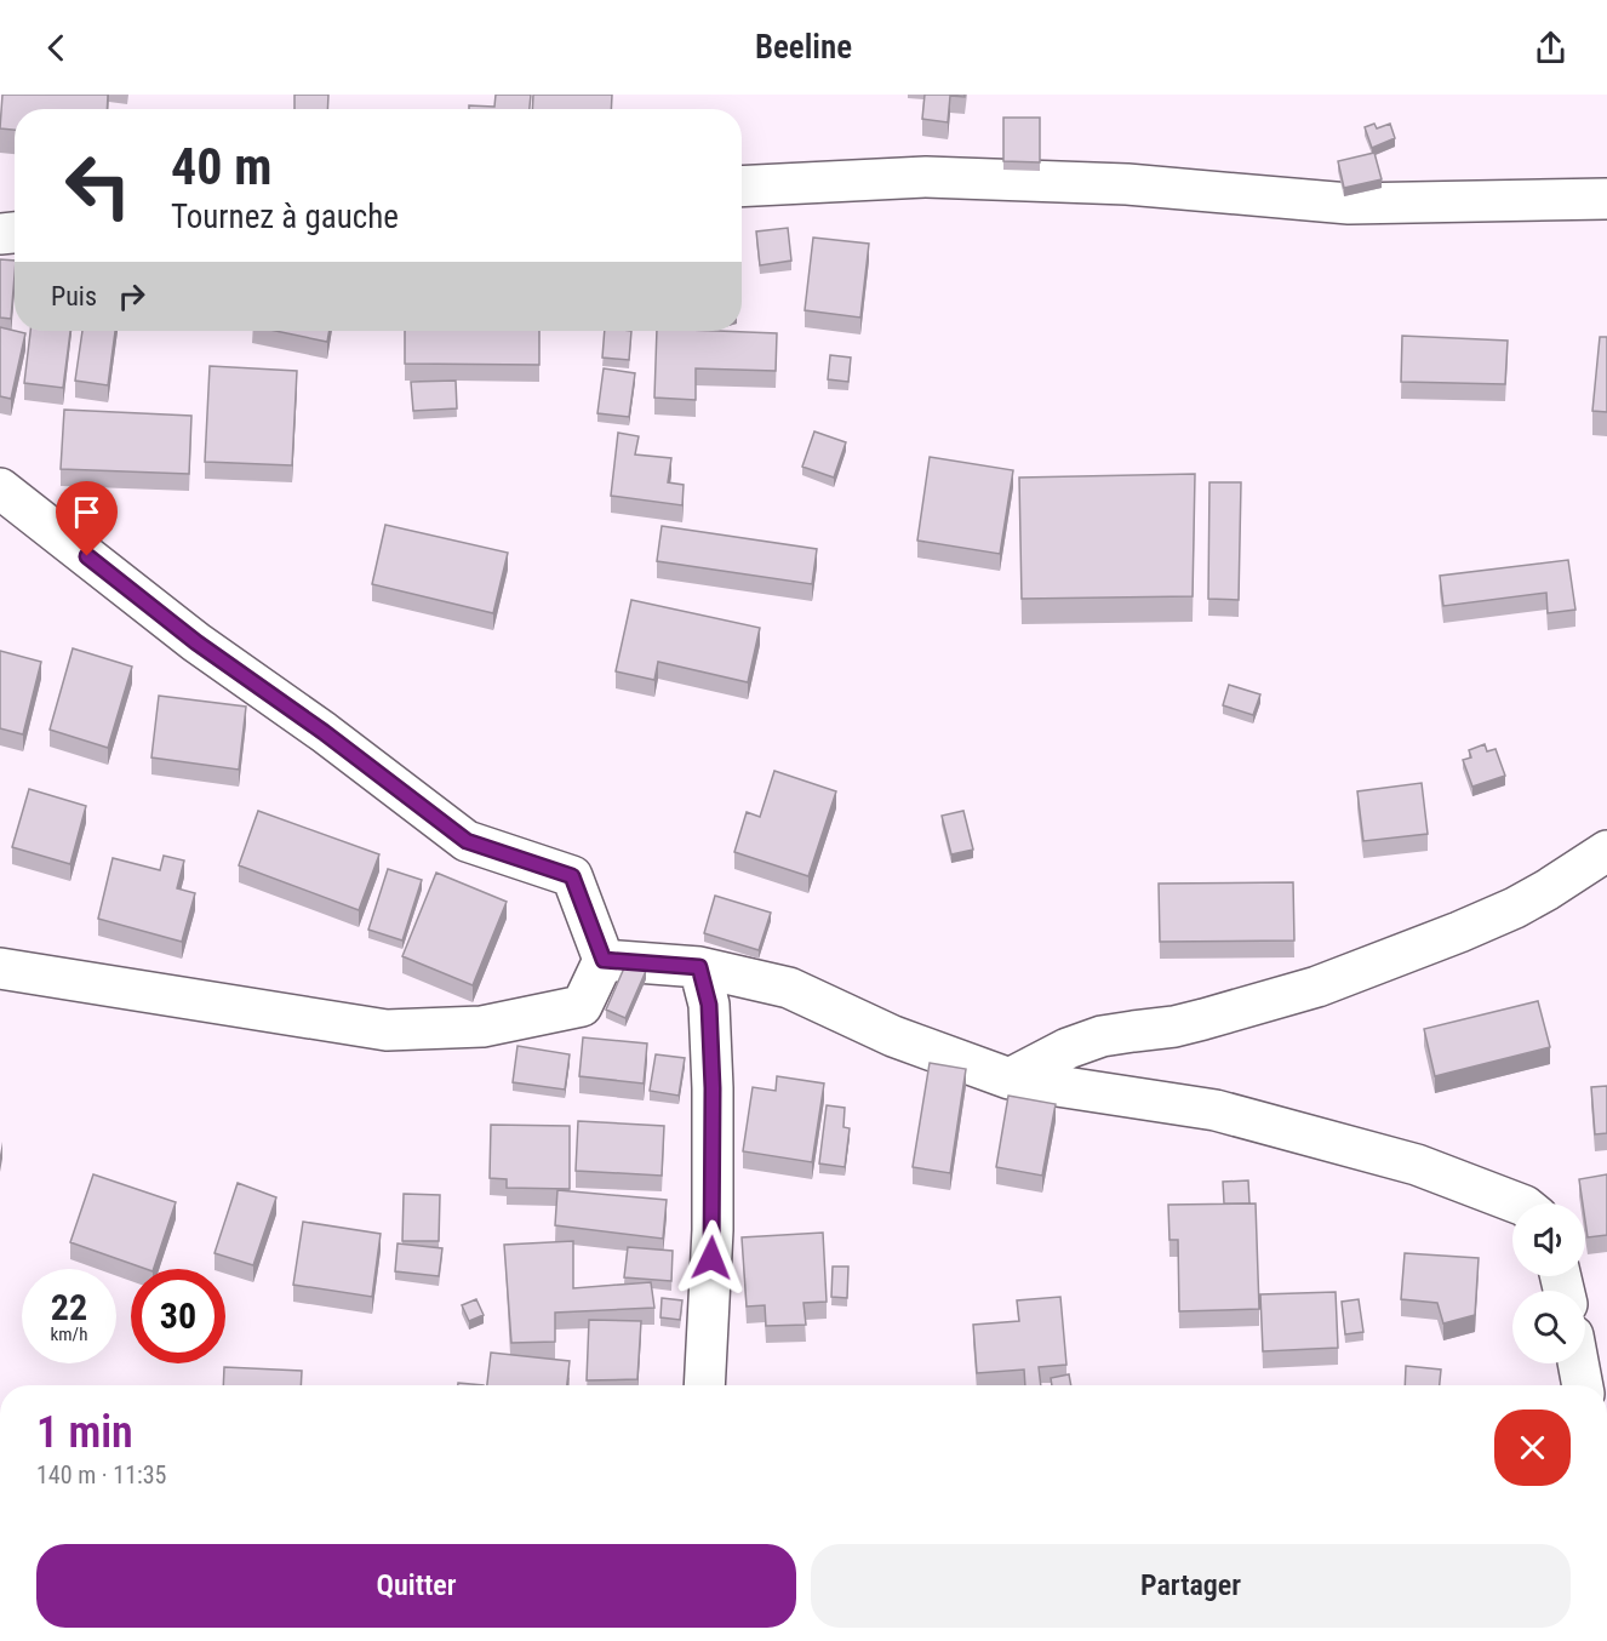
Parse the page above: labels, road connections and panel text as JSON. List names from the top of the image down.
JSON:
{
  "page": {
    "header": "Beeline",
    "turn": ["40 m", "Tournez à gauche"],
    "then": "Puis",
    "speed": "22 km/h",
    "limit": "30",
    "heading": ["1 min", "140 m · 11:35"],
    "buttons": ["Quitter", "Partager"]
  }
}
